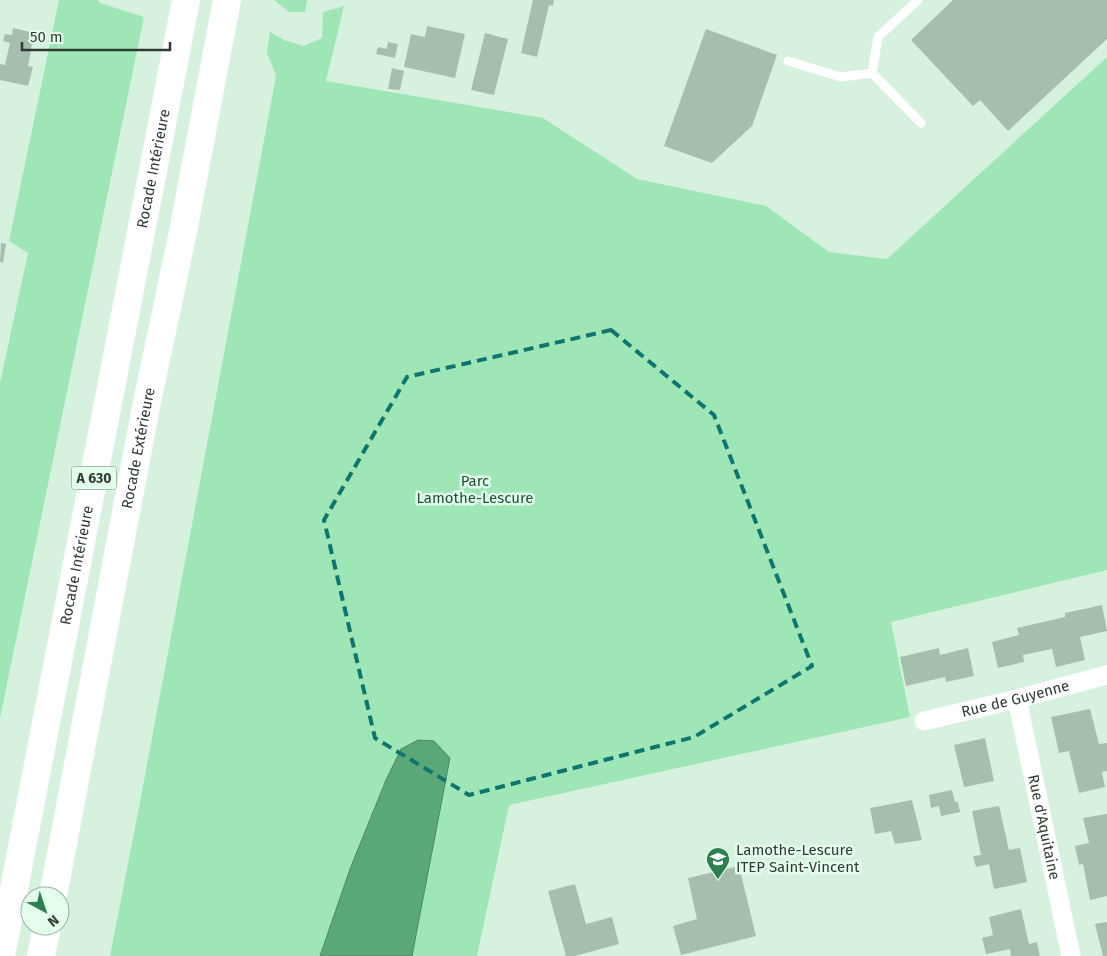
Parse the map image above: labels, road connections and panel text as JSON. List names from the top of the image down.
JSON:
{
  "streets": {
    "highway": ["Rocade Intérieure", "Rocade Extérieure", "A 630"],
    "street": ["Rue de Guyenne", "Rue d'Aquitaine"]
  },
  "crossings": [
    ["Rue de Guyenne", "Rue d'Aquitaine"]
  ],
  "parks": ["Parc Lamothe-Lescure"],
  "places": {
    "school or university": ["Lamothe-Lescure ITEP Saint-Vincent"]
  },
  "scale_bar": "50 m",
  "north": "bottom right"
}
